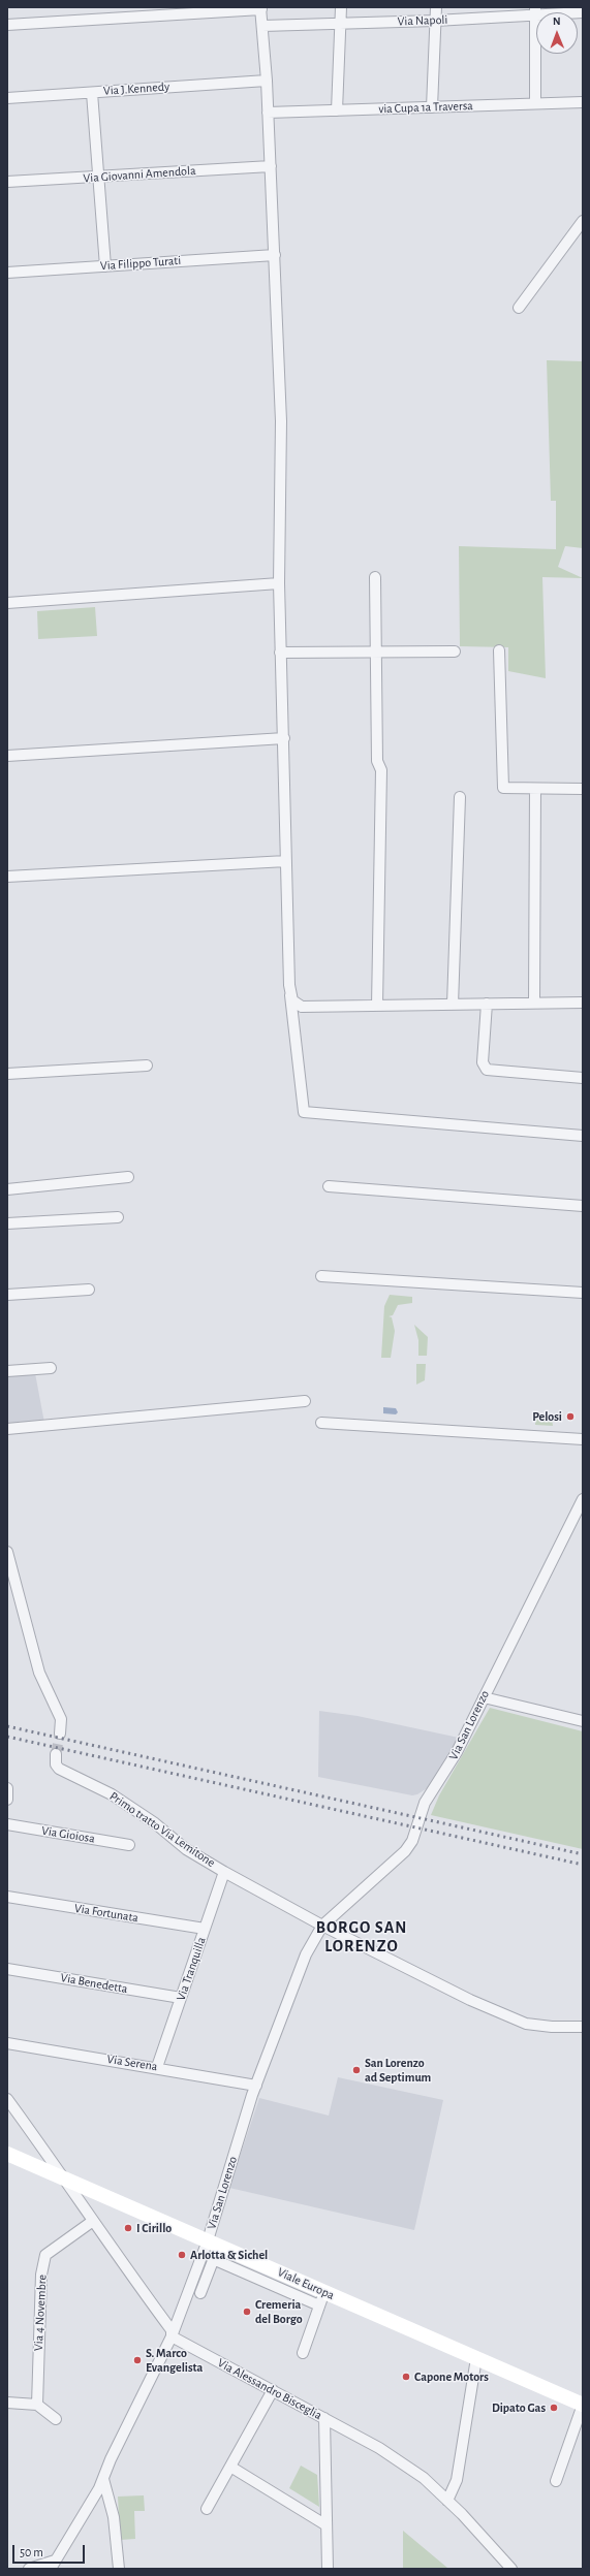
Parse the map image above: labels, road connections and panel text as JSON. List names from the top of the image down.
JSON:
{
  "streets": {
    "main road": ["Viale Europa"],
    "street": [
      "Via Napoli",
      "Via J.Kennedy",
      "via Cupa 1a Traversa",
      "Via Giovanni Amendola",
      "Via Filippo Turati",
      "Via San Lorenzo",
      "Primo tratto Via Lemitone",
      "Via Gioiosa",
      "Via Fortunata",
      "Via Tranquilla",
      "Via Benedetta",
      "Via Serena",
      "Via 4 Novembre",
      "Via Alessandro Bisceglia"
    ]
  },
  "crossings": [
    ["Via San Lorenzo", "Primo tratto Via Lemitone"],
    ["Via San Lorenzo", "Via Serena"],
    ["Via San Lorenzo", "Viale Europa"],
    ["Via San Lorenzo", "Via Alessandro Bisceglia"],
    ["Primo tratto Via Lemitone", "Via Tranquilla"],
    ["Via Fortunata", "Via Tranquilla"],
    ["Via Tranquilla", "Via Benedetta"],
    ["Via Tranquilla", "Via Serena"]
  ],
  "districts": ["BORGO SAN LORENZO"],
  "places": [
    "Pelosi",
    "San Lorenzo ad Septimum",
    "I Cirillo",
    "Arlotta & Sichel",
    "Cremeria del Borgo",
    "S. Marco Evangelista",
    "Capone Motors",
    "Dipato Gas"
  ],
  "scale_bar": "50 m",
  "north": "top"
}
